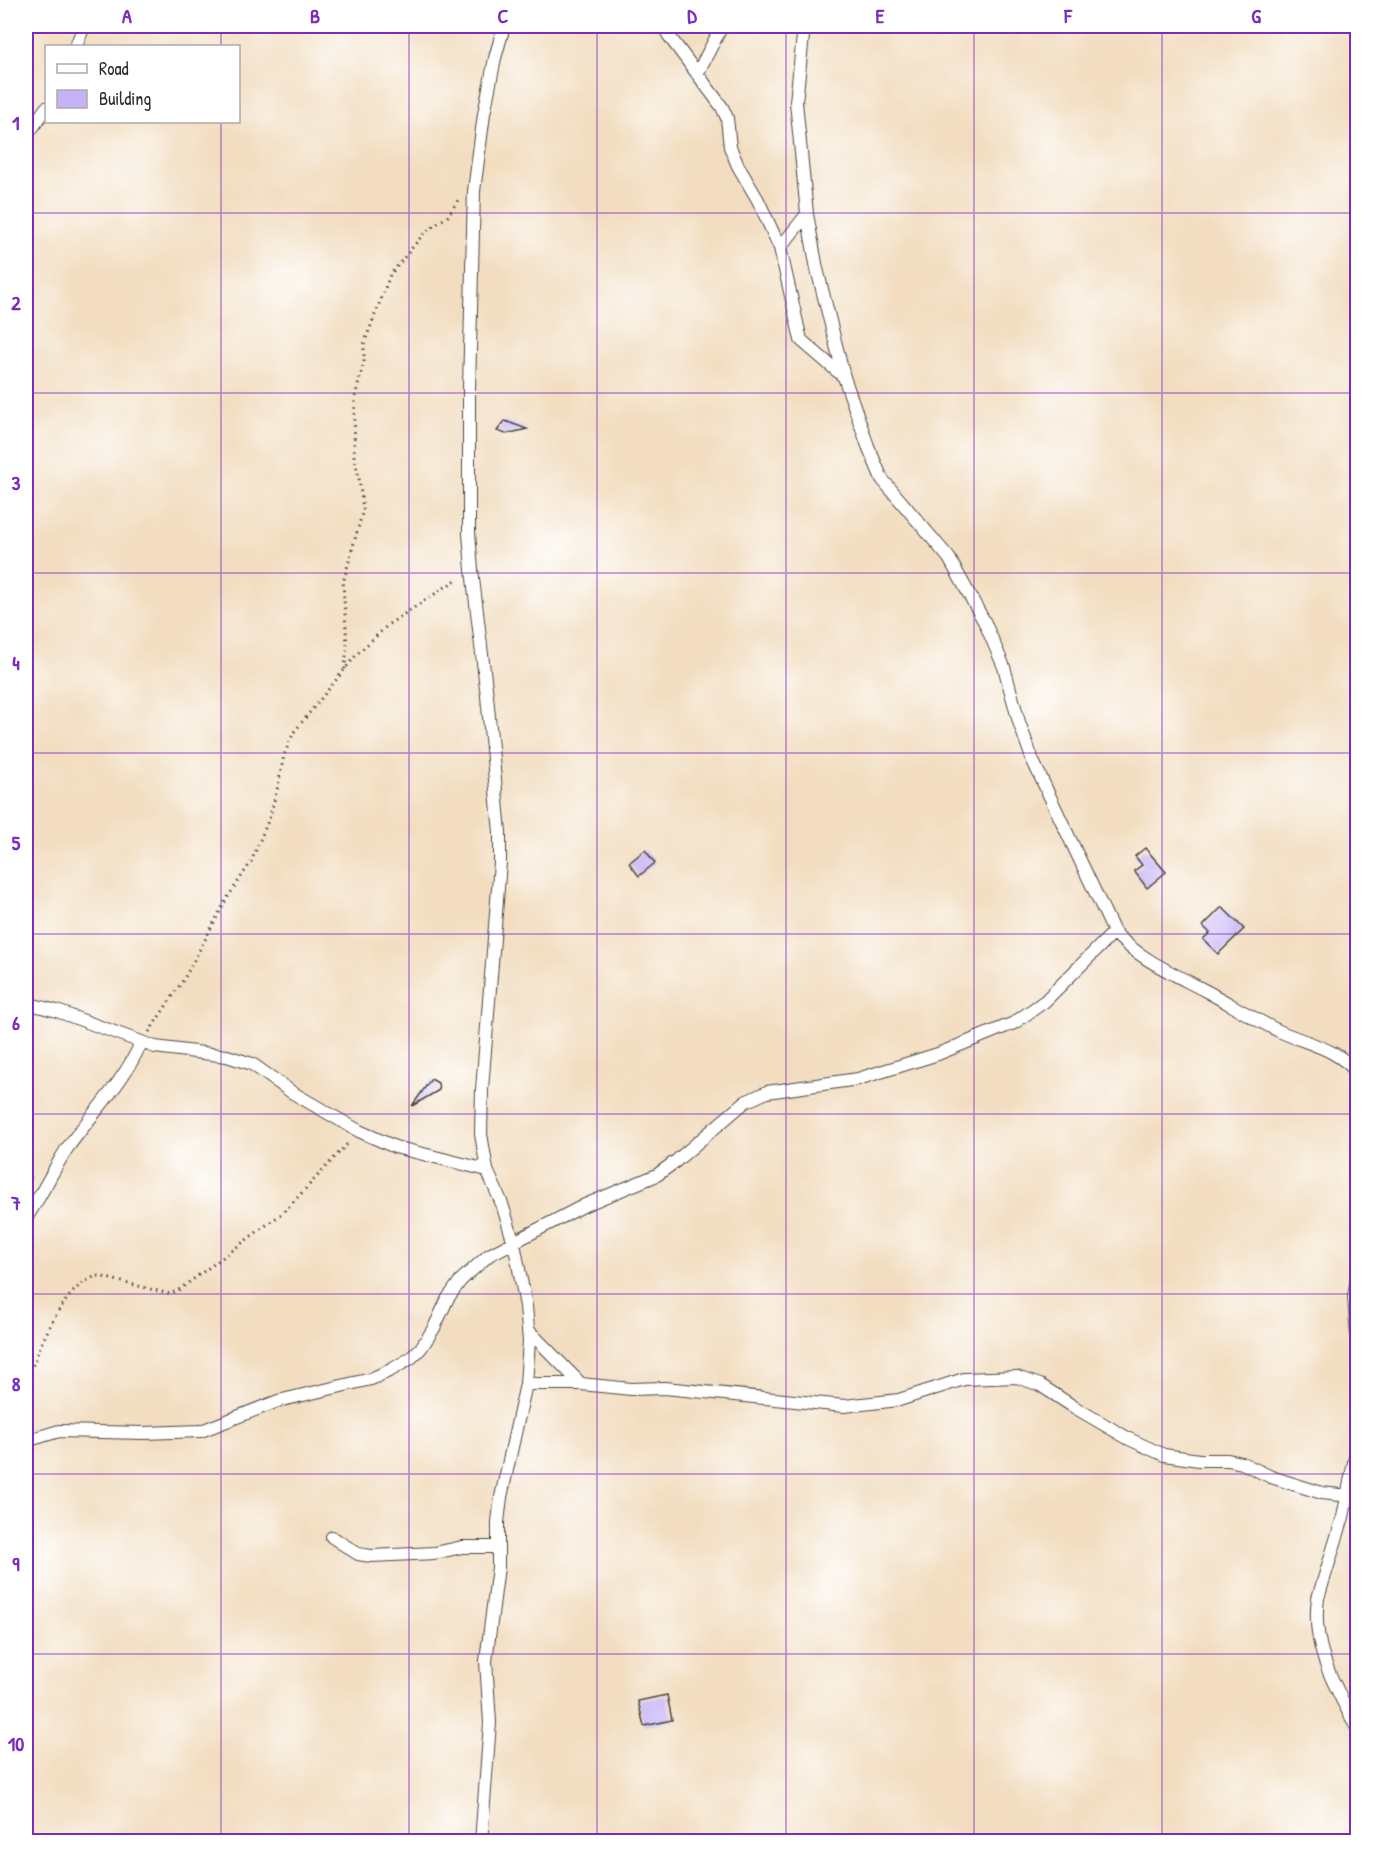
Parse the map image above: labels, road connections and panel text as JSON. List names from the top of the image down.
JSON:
{
  "legend": ["Road", "Building"],
  "grid": {
    "columns": [
      "A",
      "B",
      "C",
      "D",
      "E",
      "F",
      "G"
    ],
    "rows": [
      "1",
      "2",
      "3",
      "4",
      "5",
      "6",
      "7",
      "8",
      "9",
      "10"
    ]
  }
}
